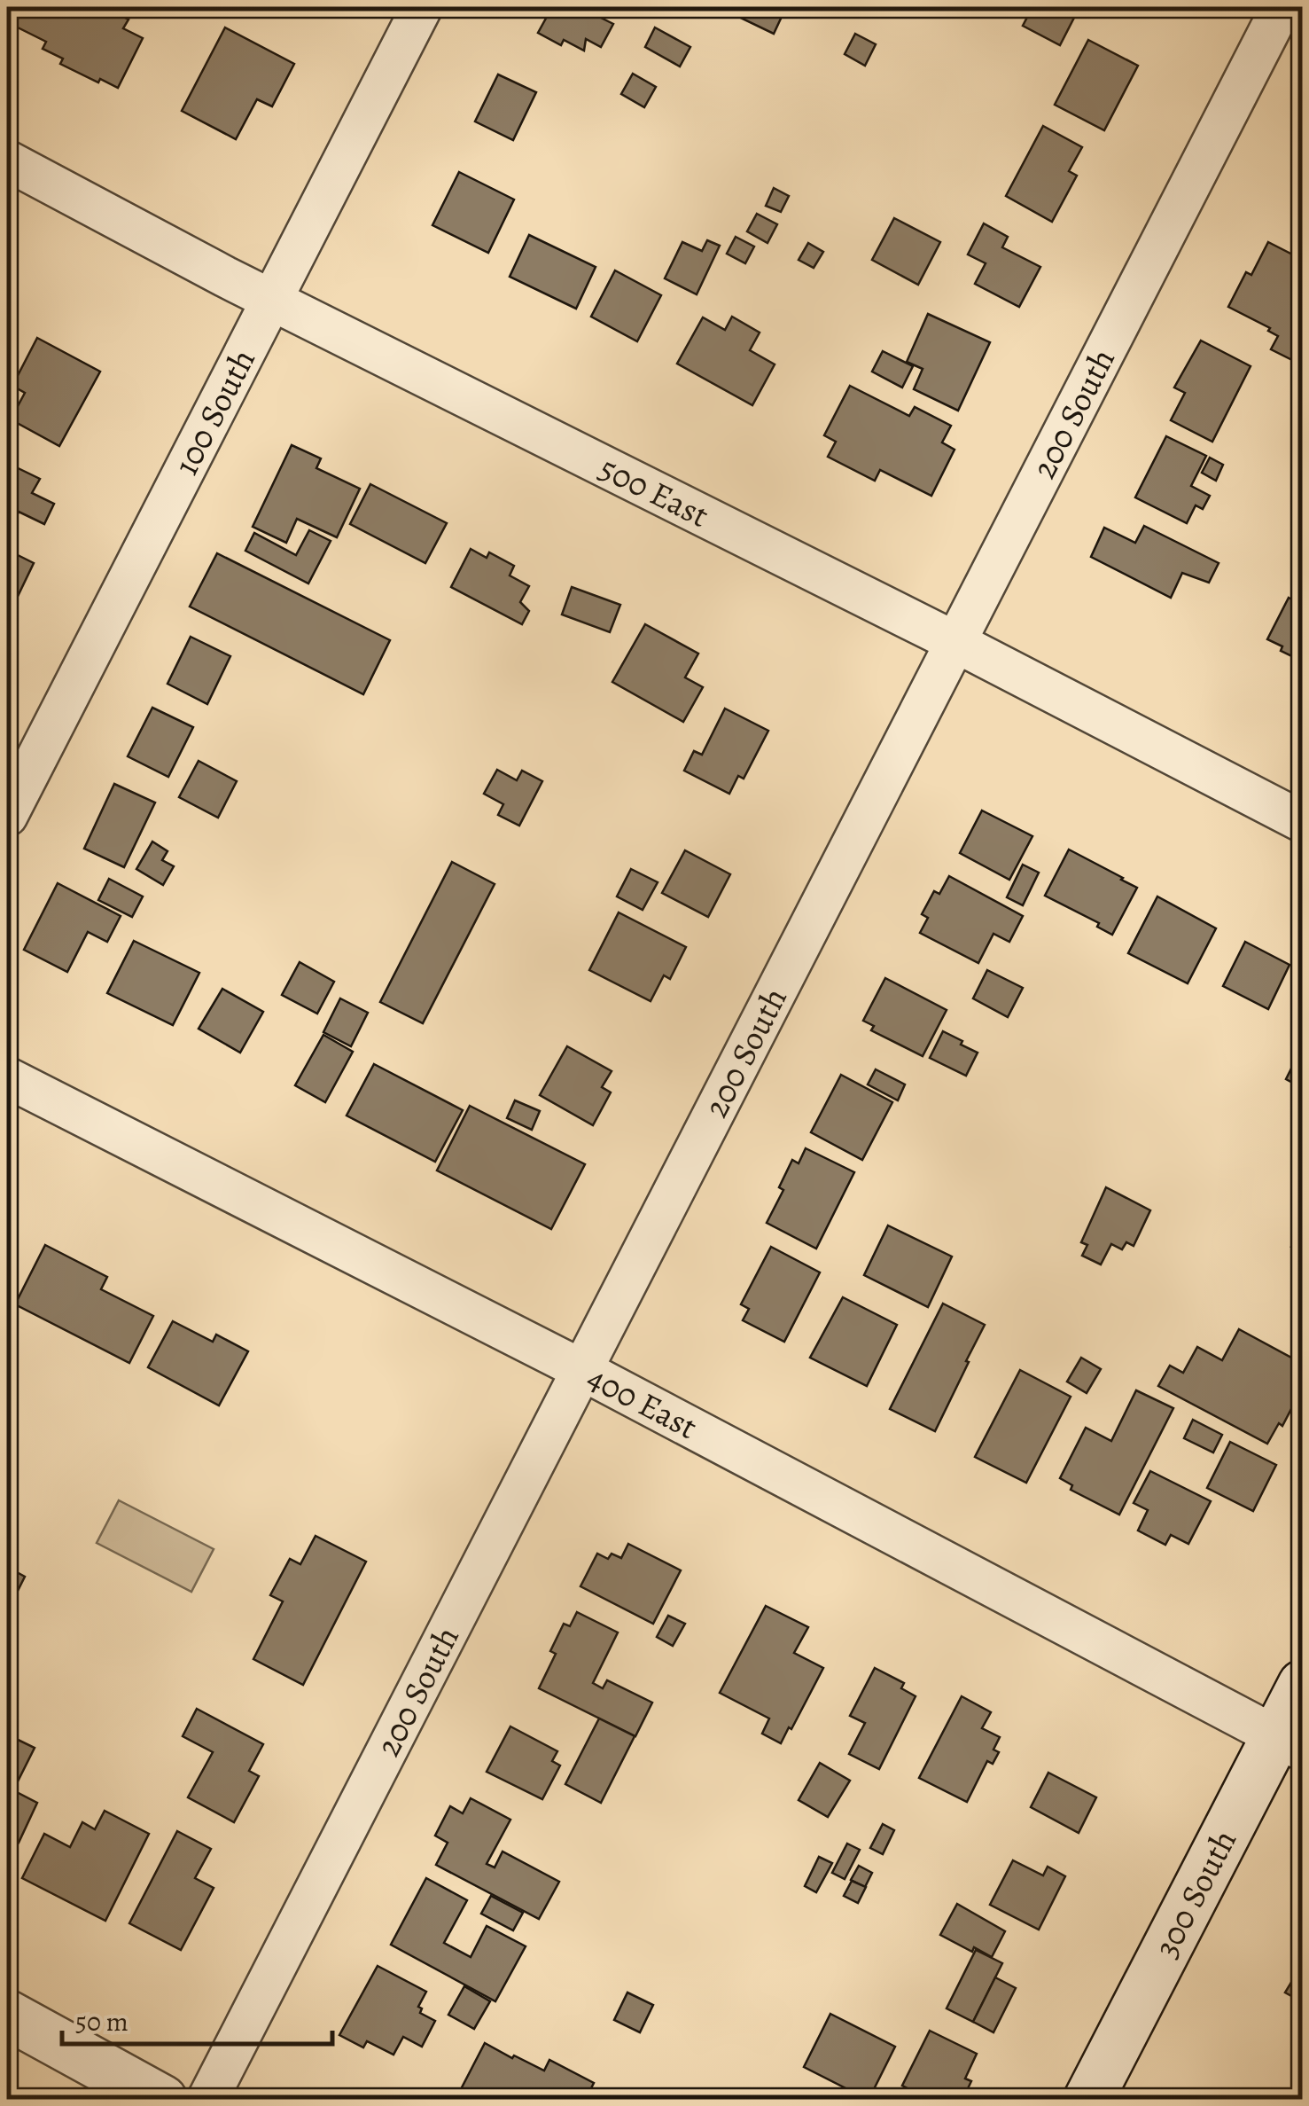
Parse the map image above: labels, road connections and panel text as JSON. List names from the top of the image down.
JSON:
{
  "streets": {
    "main road": ["300 South"],
    "street": [
      "100 South",
      "200 South",
      "500 East",
      "400 East"
    ]
  },
  "crossings": [
    ["100 South", "500 East"],
    ["200 South", "500 East"],
    ["200 South", "400 East"],
    ["400 East", "300 South"]
  ],
  "scale_bar": "50 m"
}
